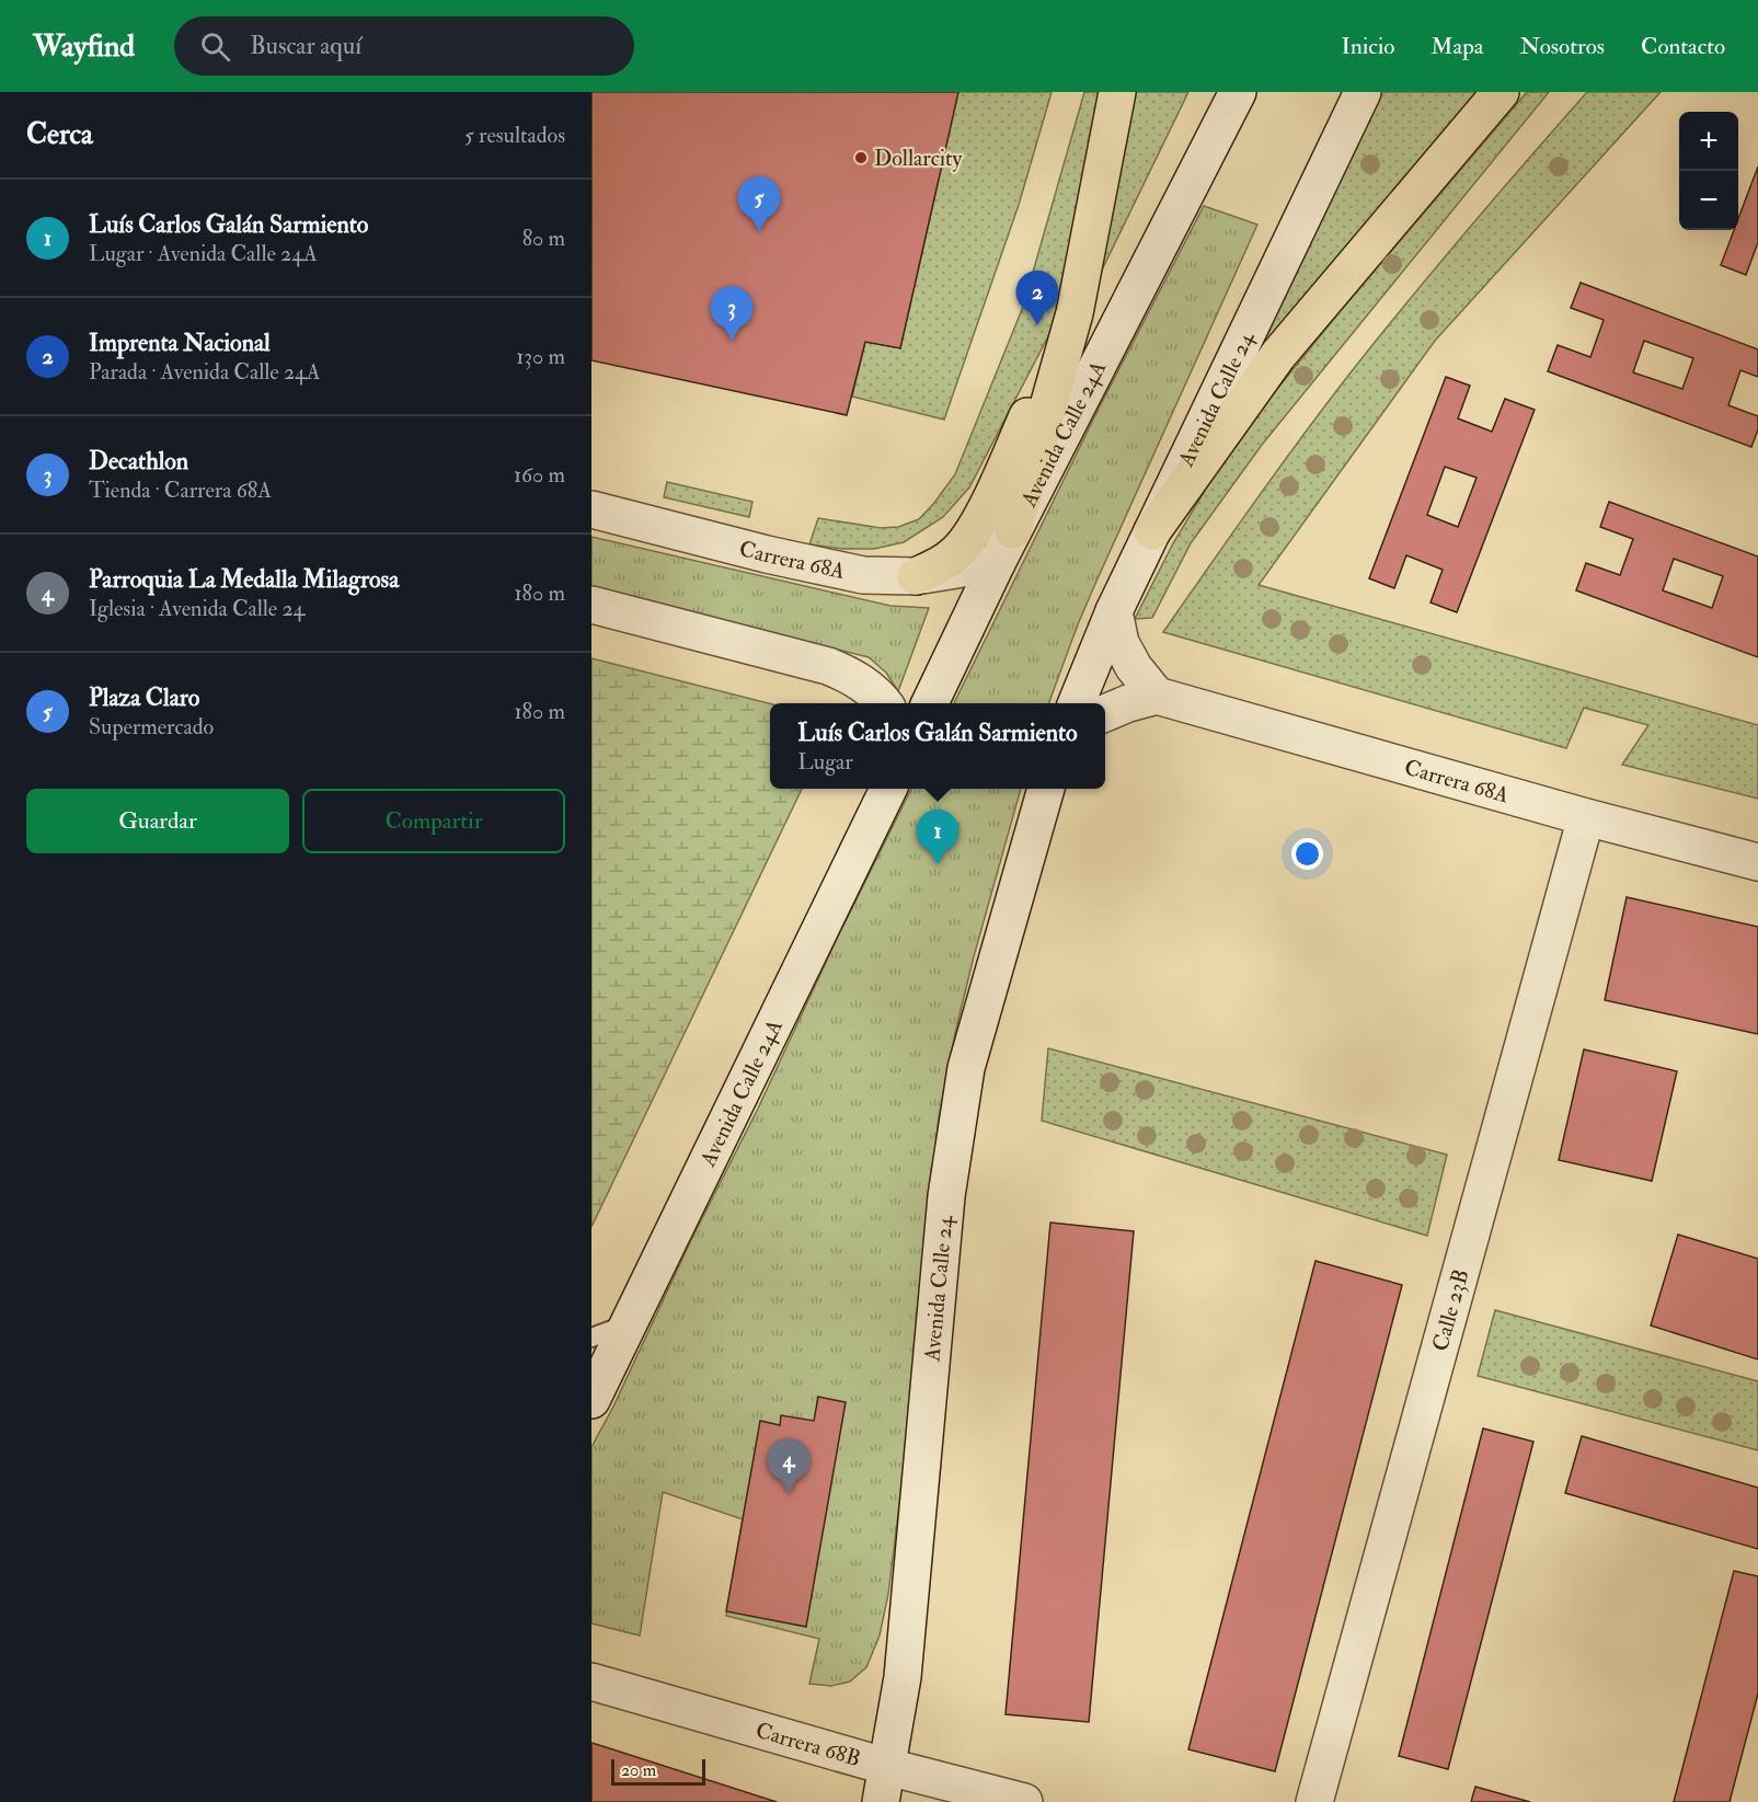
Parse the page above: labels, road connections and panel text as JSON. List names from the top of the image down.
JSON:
{
  "streets": {
    "main road": [
      "Avenida Calle 24",
      "Avenida Calle 24A",
      "Carrera 68A",
      "Calle 23B",
      "Carrera 68B"
    ]
  },
  "crossings": [
    ["Avenida Calle 24", "Carrera 68B"],
    ["Avenida Calle 24A", "Carrera 68A"],
    ["Carrera 68A", "Calle 23B"]
  ],
  "places": ["Dollarcity"],
  "scale_bar": "20 m",
  "page": {
    "header": "Wayfind",
    "search": "Buscar aquí",
    "nav": [
      "Inicio",
      "Mapa",
      "Nosotros",
      "Contacto"
    ],
    "heading": ["Cerca", "5 resultados"],
    "map_buttons": ["+", "−"],
    "pins": [
      "5",
      "2",
      "3",
      "1",
      "4"
    ],
    "list": [
      {
        "mark": "1",
        "name": "Luís Carlos Galán Sarmiento",
        "note": "Lugar · Avenida Calle 24A",
        "value": "80 m"
      },
      {
        "mark": "2",
        "name": "Imprenta Nacional",
        "note": "Parada · Avenida Calle 24A",
        "value": "130 m"
      },
      {
        "mark": "3",
        "name": "Decathlon",
        "note": "Tienda · Carrera 68A",
        "value": "160 m"
      },
      {
        "mark": "4",
        "name": "Parroquia La Medalla Milagrosa",
        "note": "Iglesia · Avenida Calle 24",
        "value": "180 m"
      },
      {
        "mark": "5",
        "name": "Plaza Claro",
        "note": "Supermercado",
        "value": "180 m"
      }
    ],
    "popup": ["Luís Carlos Galán Sarmiento", "Lugar"],
    "buttons": ["Guardar", "Compartir"],
    "scale": "20 m"
  }
}
